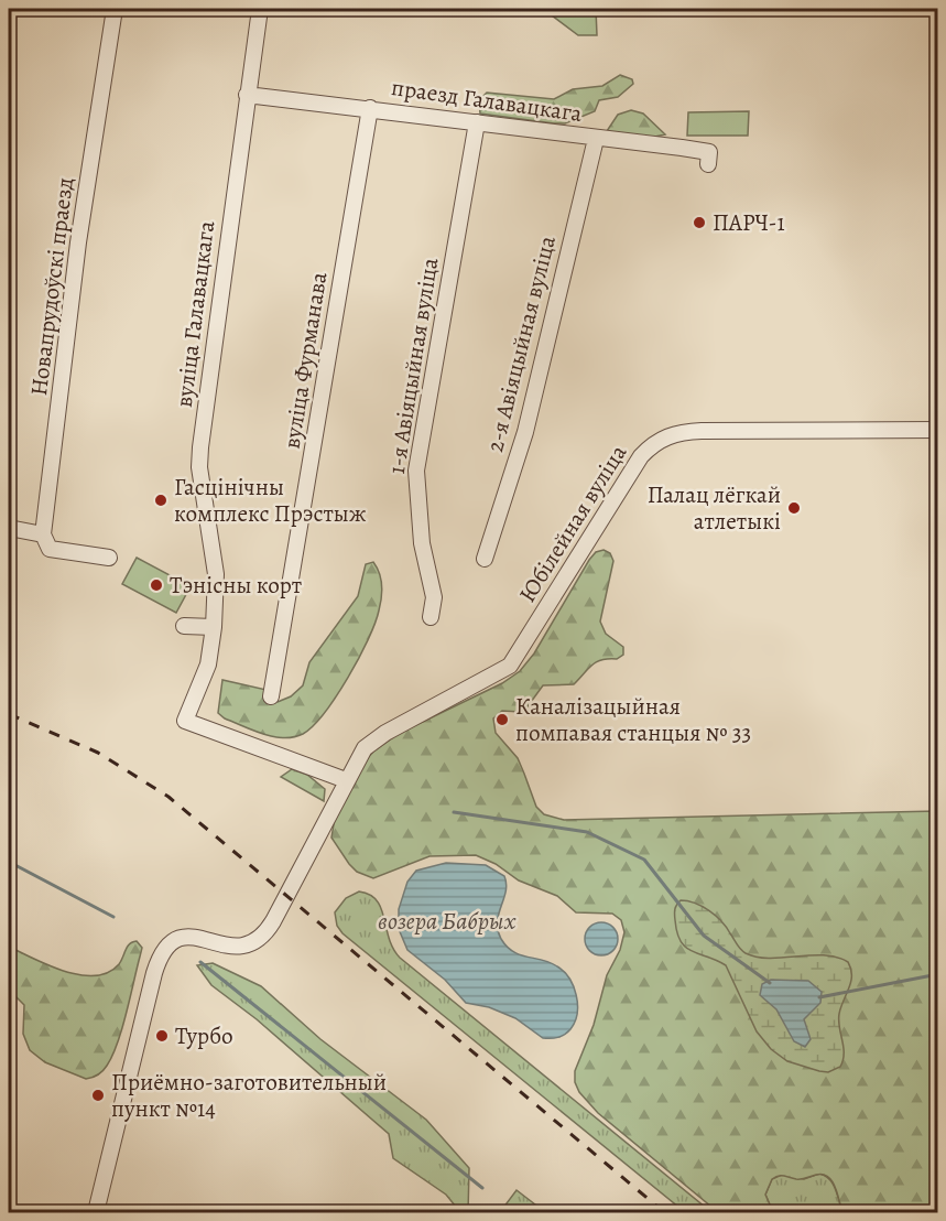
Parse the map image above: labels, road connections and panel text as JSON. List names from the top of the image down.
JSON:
{
  "streets": {
    "street": [
      "праезд Галавацкага",
      "Новапрудоўскі праезд",
      "вуліца Галавацкага",
      "2-я Авіяцыйная вуліца",
      "вуліца Фурманава",
      "1-я Авіяцыйная вуліца",
      "Юбілейная вуліца"
    ]
  },
  "crossings": [
    ["праезд Галавацкага", "вуліца Галавацкага"],
    ["праезд Галавацкага", "2-я Авіяцыйная вуліца"],
    ["праезд Галавацкага", "вуліца Фурманава"],
    ["праезд Галавацкага", "1-я Авіяцыйная вуліца"],
    ["вуліца Галавацкага", "Юбілейная вуліца"]
  ],
  "water": ["возера Бабрых"],
  "places": [
    "ПАРЧ-1",
    "Гасцінічны комплекс Прэстыж",
    "Палац лёгкай атлетыкі",
    "Тэнісны корт",
    "Каналізацыйная помпавая станцыя № 33",
    "Турбо",
    "Приёмно-заготовительный пункт №14"
  ]
}
